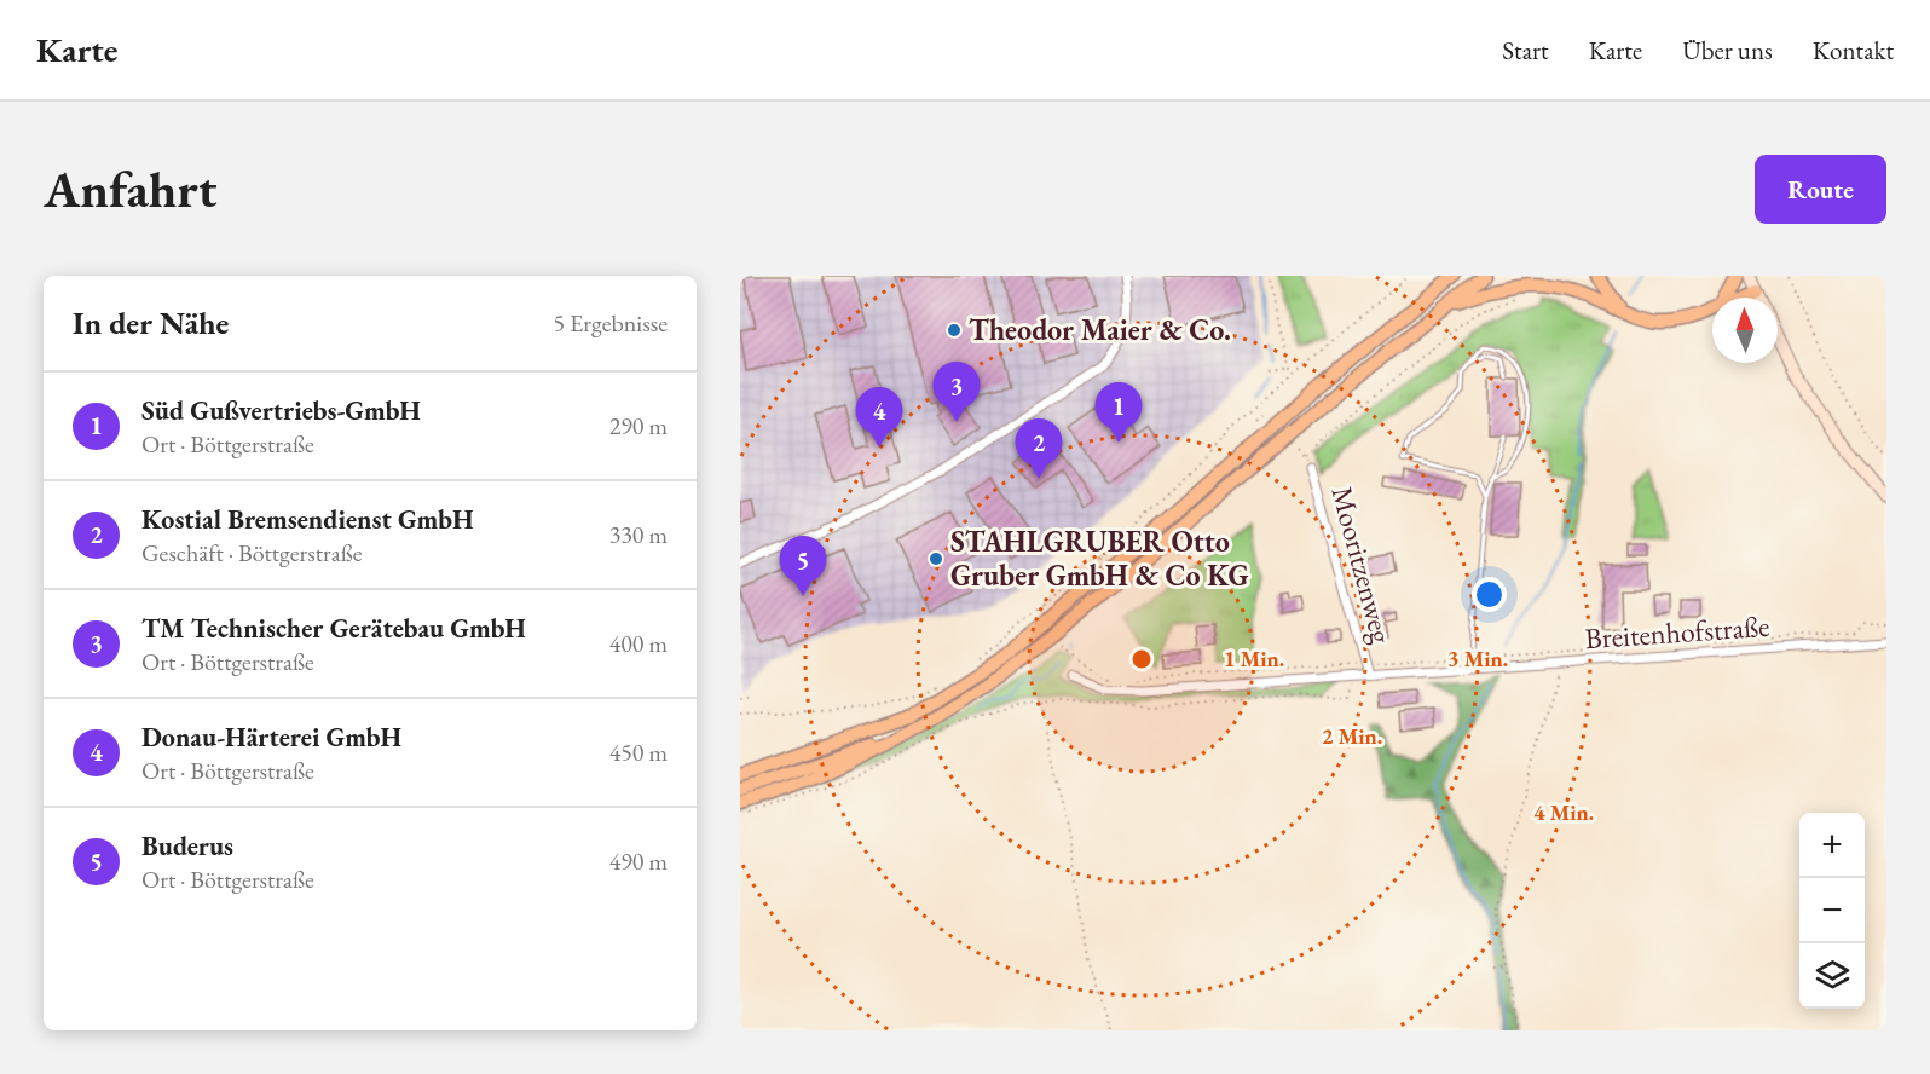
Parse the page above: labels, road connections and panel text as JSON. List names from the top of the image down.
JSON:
{
  "streets": {
    "street": ["Mooritzenweg", "Breitenhofstraße"]
  },
  "crossings": [
    ["Mooritzenweg", "Breitenhofstraße"]
  ],
  "places": ["Theodor Maier & Co.", "STAHLGRUBER Otto Gruber GmbH & Co KG"],
  "north": "top",
  "page": {
    "header": "Karte",
    "nav": [
      "Start",
      "Karte",
      "Über uns",
      "Kontakt"
    ],
    "buttons": "Route",
    "title": "Anfahrt",
    "heading": ["In der Nähe", "5 Ergebnisse"],
    "pins": [
      "3",
      "1",
      "4",
      "2",
      "5"
    ],
    "list": [
      {
        "mark": "1",
        "name": "Süd Gußvertriebs-GmbH",
        "note": "Ort · Böttgerstraße",
        "value": "290 m"
      },
      {
        "mark": "2",
        "name": "Kostial Bremsendienst GmbH",
        "note": "Geschäft · Böttgerstraße",
        "value": "330 m"
      },
      {
        "mark": "3",
        "name": "TM Technischer Gerätebau GmbH",
        "note": "Ort · Böttgerstraße",
        "value": "400 m"
      },
      {
        "mark": "4",
        "name": "Donau-Härterei GmbH",
        "note": "Ort · Böttgerstraße",
        "value": "450 m"
      },
      {
        "mark": "5",
        "name": "Buderus",
        "note": "Ort · Böttgerstraße",
        "value": "490 m"
      }
    ],
    "map_buttons": ["+", "−"]
  },
  "rings": [
    "1 Min.",
    "3 Min.",
    "2 Min.",
    "4 Min."
  ]
}
